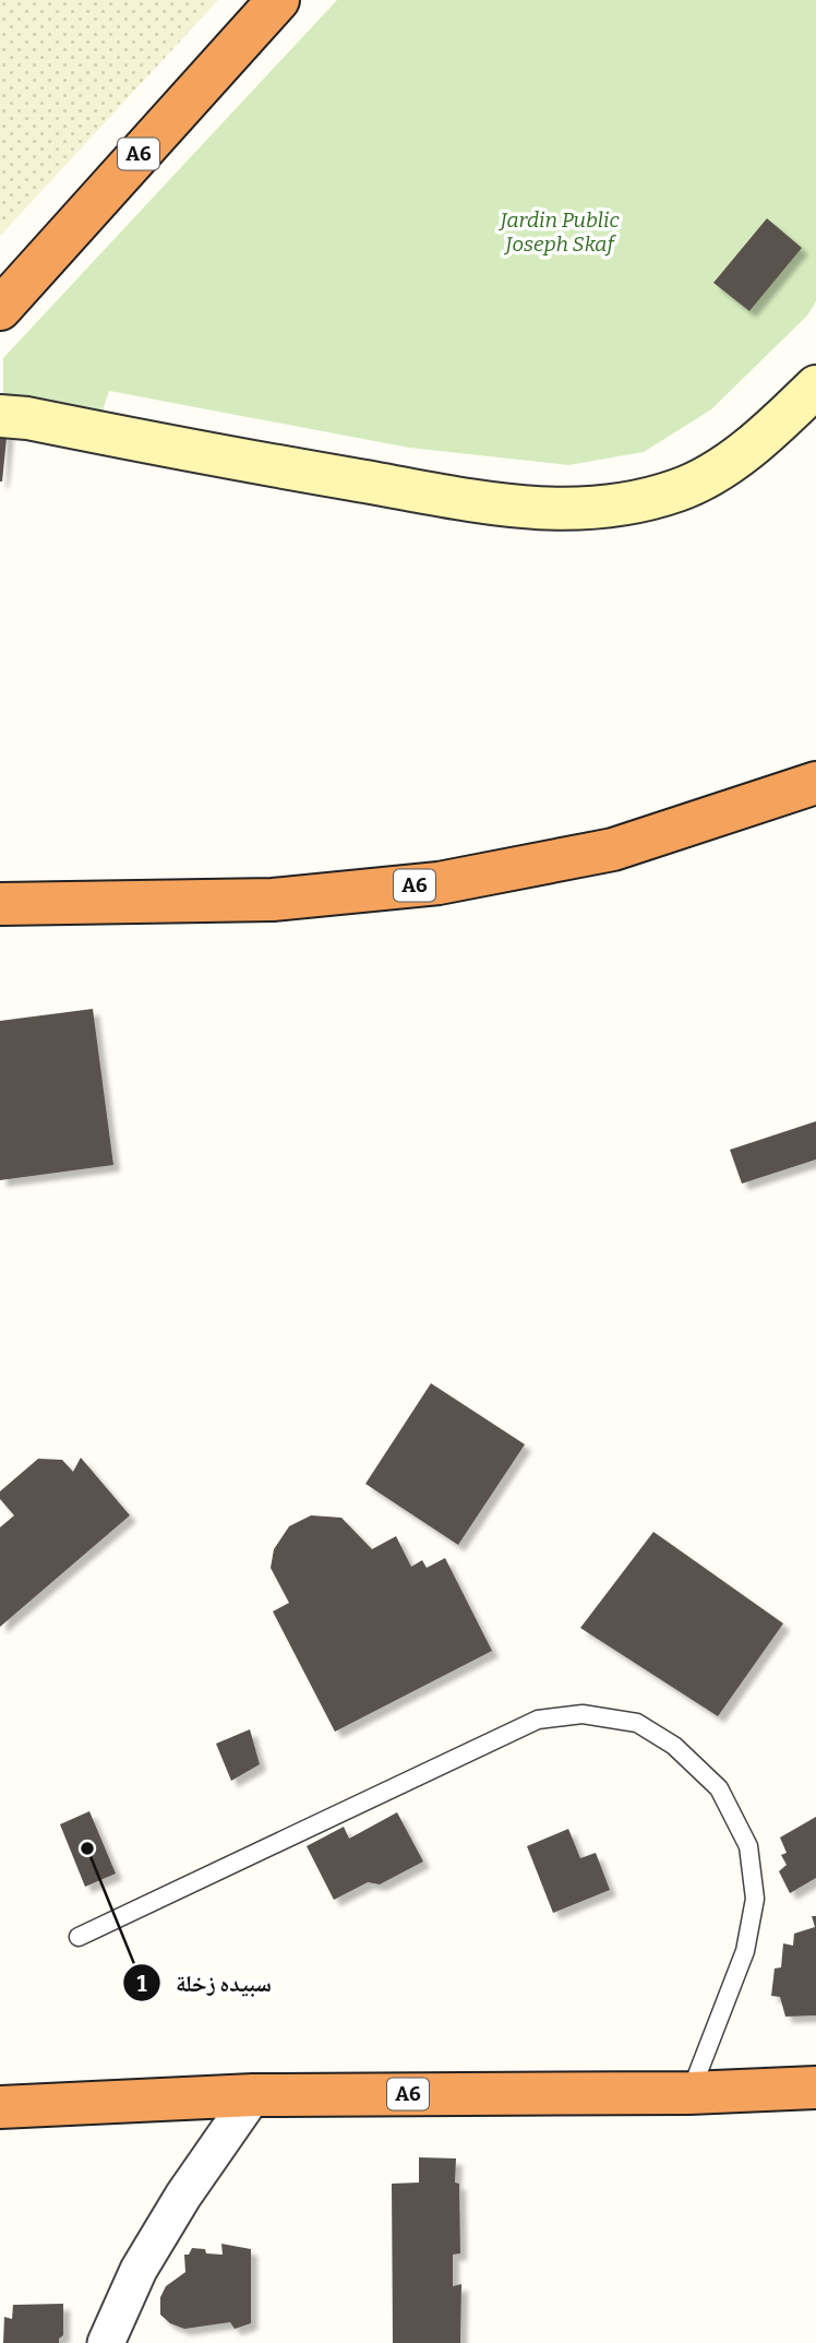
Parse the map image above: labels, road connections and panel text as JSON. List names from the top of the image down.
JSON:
{
  "streets": {
    "highway": ["A6"]
  },
  "parks": ["Jardin Public Joseph Skaf"],
  "places": ["سبيده زخلة"]
}
